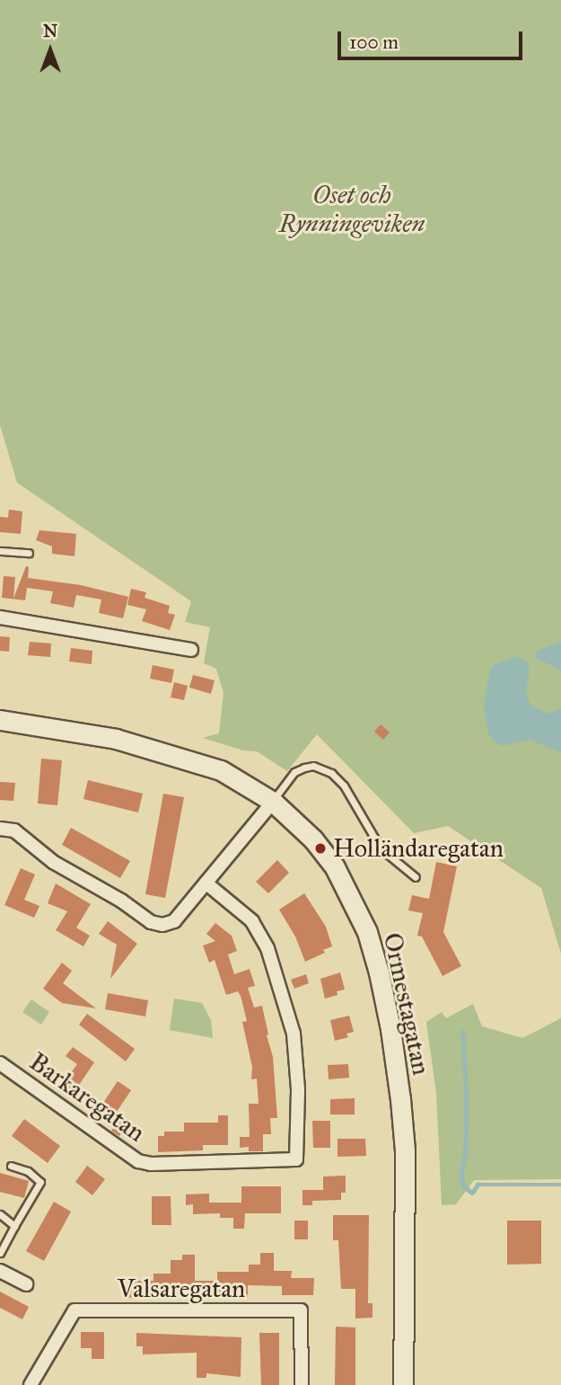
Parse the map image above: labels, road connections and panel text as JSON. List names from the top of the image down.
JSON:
{
  "streets": {
    "street": ["Ormestagatan", "Barkaregatan", "Valsaregatan"]
  },
  "parks": ["Oset och Rynningeviken"],
  "places": ["Holländaregatan"],
  "scale_bar": "100 m",
  "north": "top"
}
